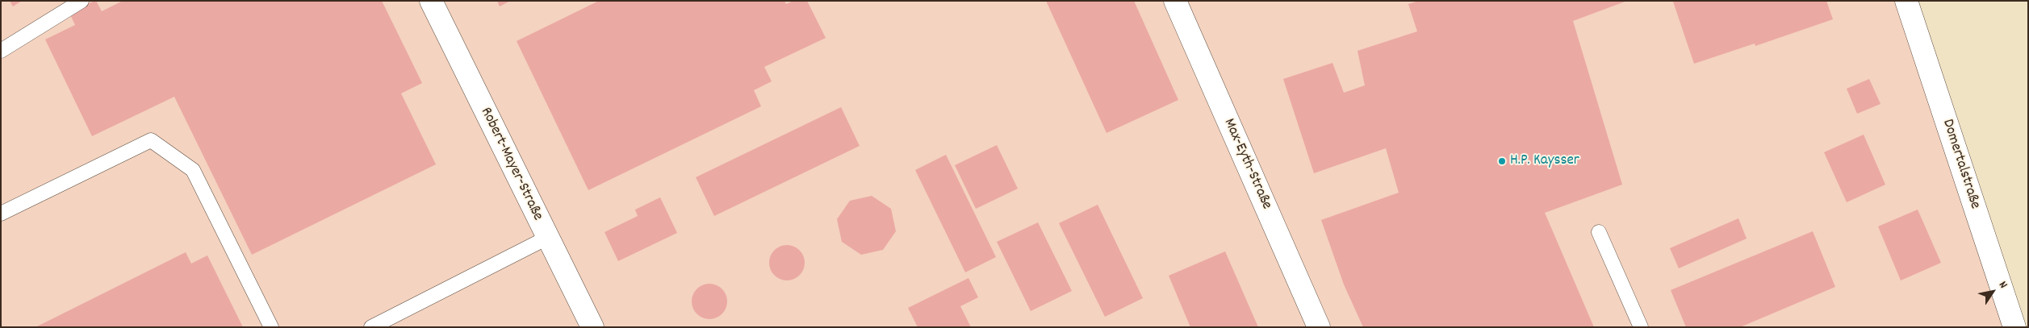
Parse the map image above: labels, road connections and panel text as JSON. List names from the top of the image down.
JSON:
{
  "streets": {
    "street": ["Robert-Mayer-Straße", "Max-Eyth-Straße", "Domertalstraße"]
  },
  "places": ["H.P. Kaysser"],
  "north": "top right"
}
